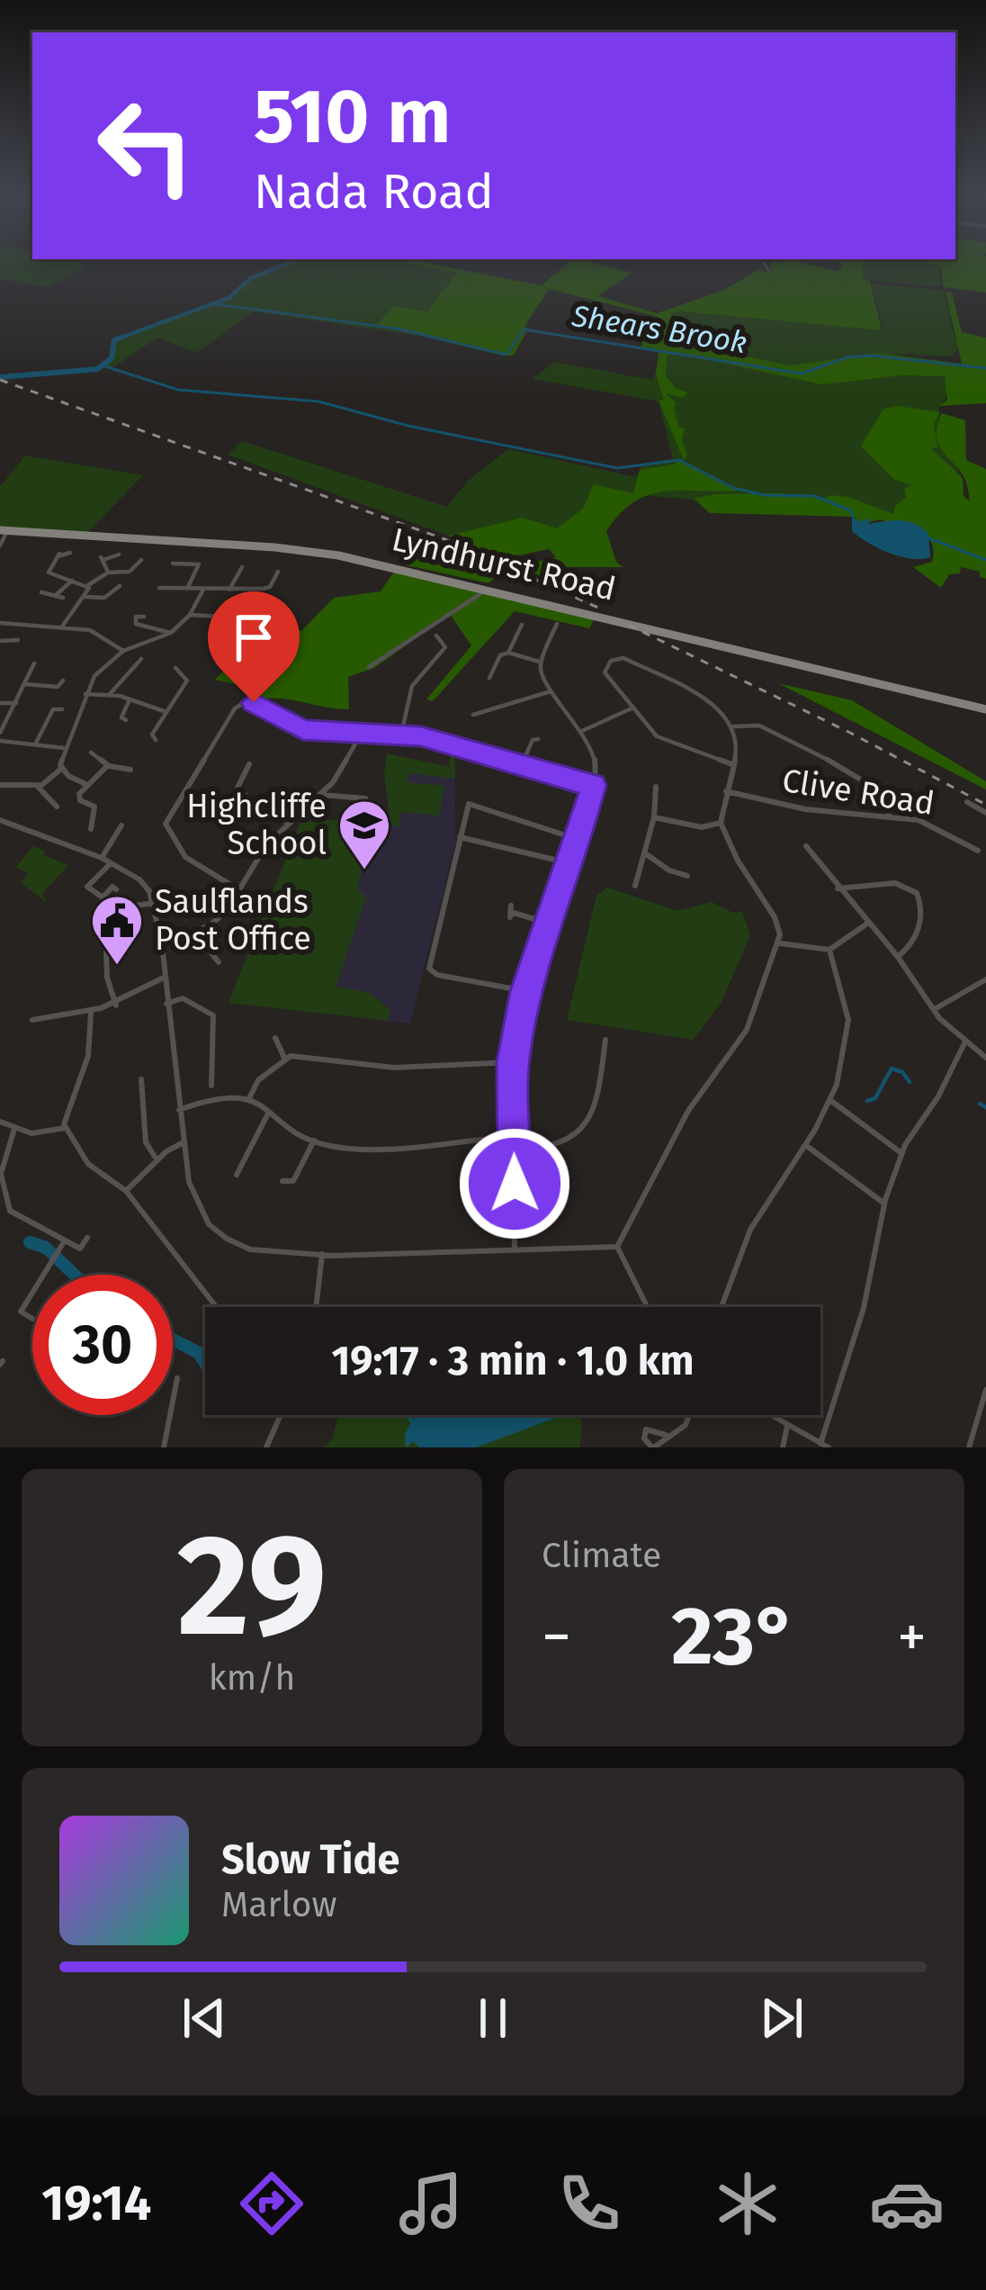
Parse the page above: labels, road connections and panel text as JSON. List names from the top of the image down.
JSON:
{
  "streets": {
    "main road": ["Lyndhurst Road"],
    "street": ["Clive Road"]
  },
  "water": ["Shears Brook"],
  "places": {
    "school or university": ["Highcliffe School"],
    "public building": ["Saulflands Post Office"]
  },
  "page": {
    "turn": ["510 m", "Nada Road"],
    "limit": "30",
    "trip": "19:17 · 3 min · 1.0 km",
    "tile": [
      ["29", "km/h"],
      "Climate"
    ],
    "heat": ["−", "23°", "+"],
    "song": ["Slow Tide", "Marlow"],
    "tabs": "19:14"
  }
}
